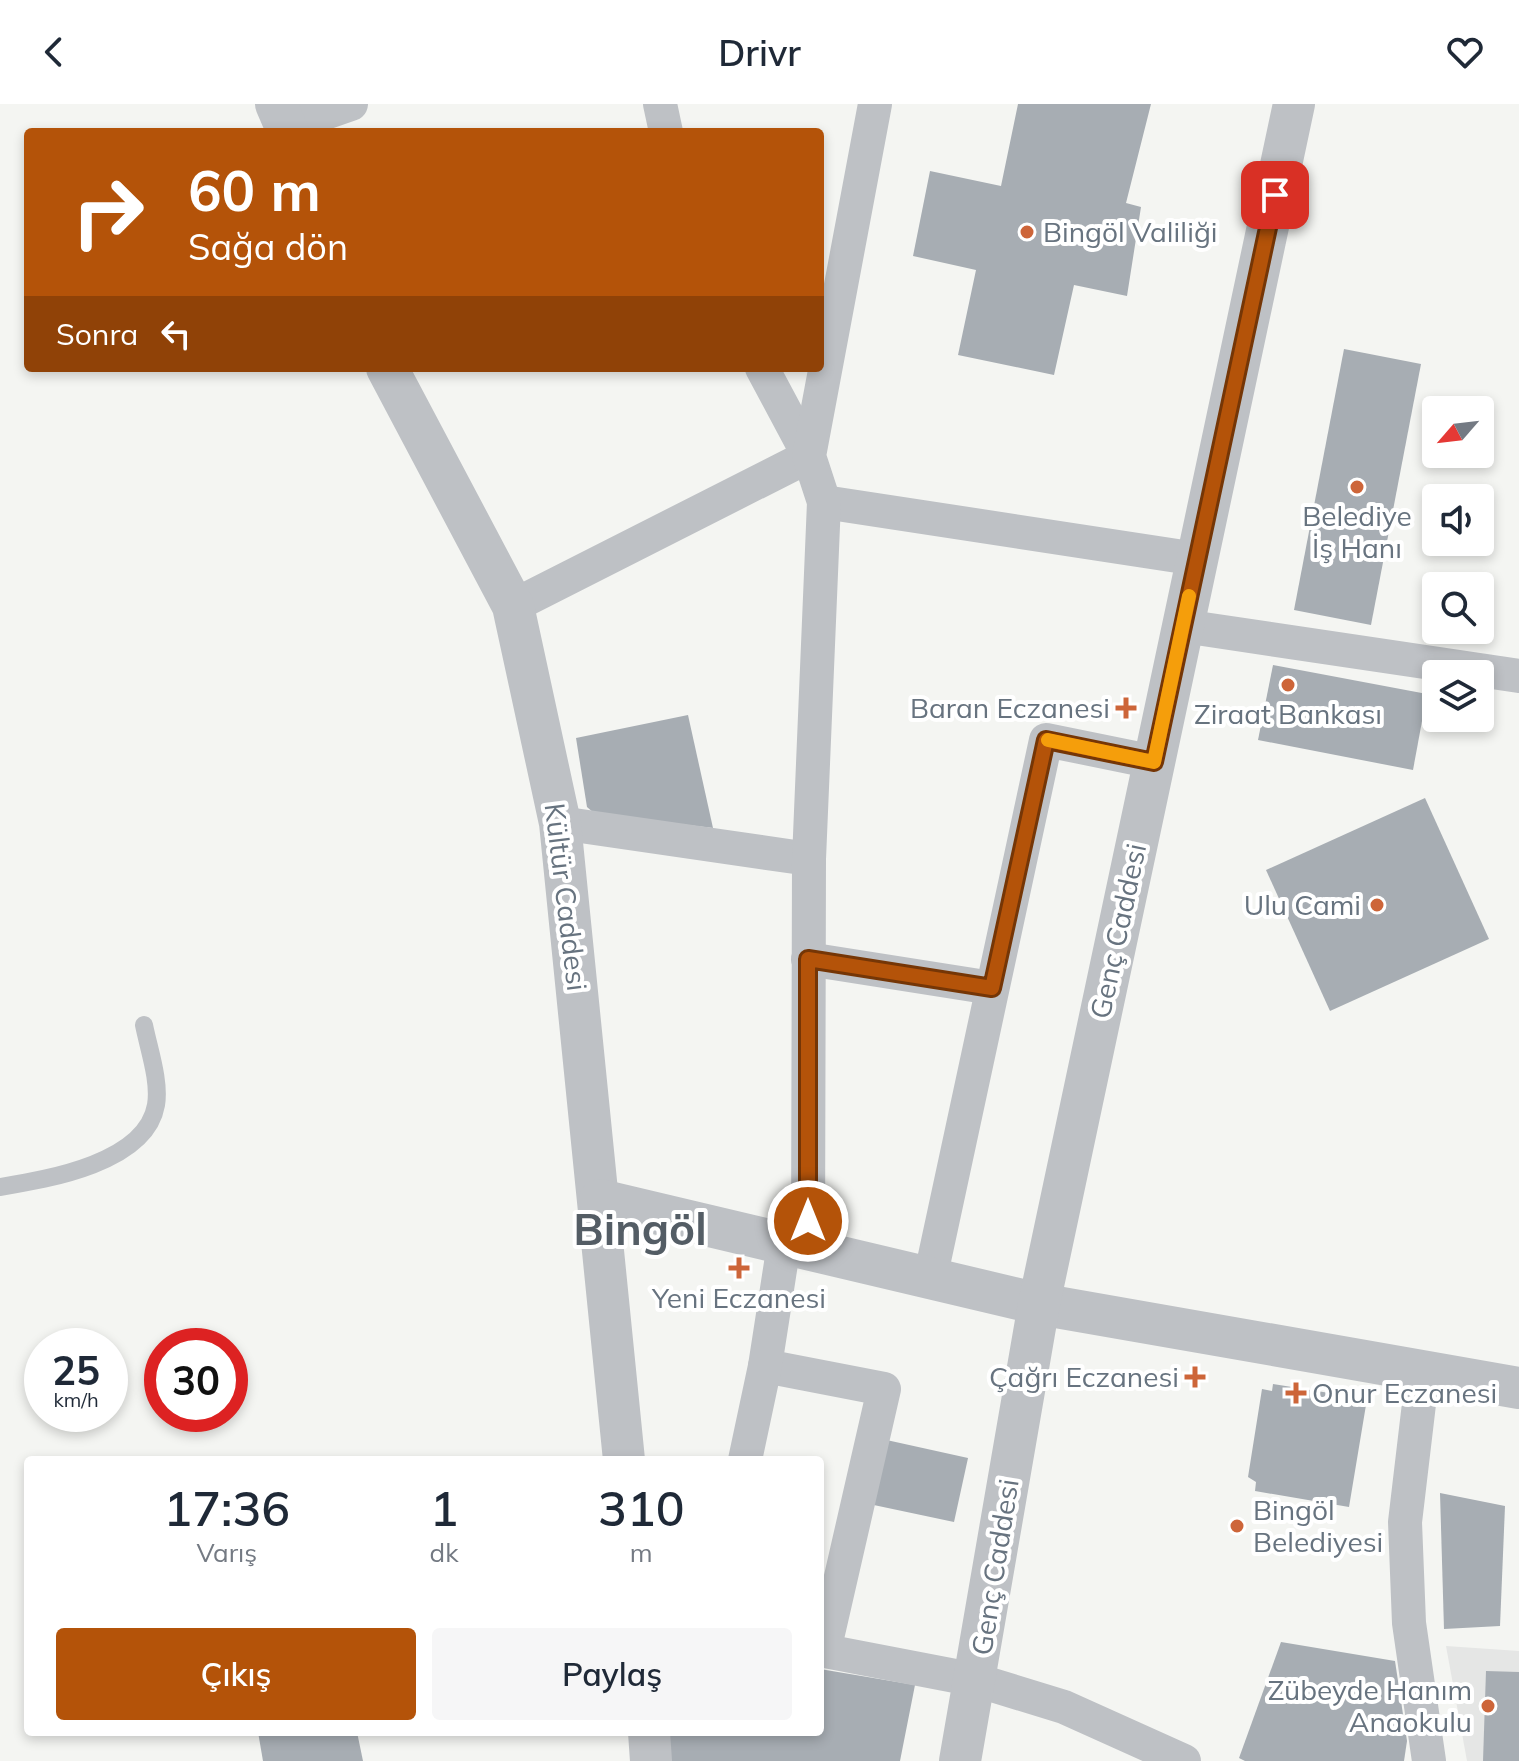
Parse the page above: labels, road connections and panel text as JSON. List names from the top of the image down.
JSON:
{
  "streets": {
    "street": ["Kültür Caddesi", "Genç Caddesi"]
  },
  "districts": ["Bingöl"],
  "places": {
    "other": [
      "Bingöl Valiliği",
      "Belediye İş Hanı",
      "Ziraat Bankası",
      "Ulu Cami",
      "Bingöl Belediyesi",
      "Zübeyde Hanım Anaokulu"
    ],
    "health": [
      "Baran Eczanesi",
      "Yeni Eczanesi",
      "Çağrı Eczanesi",
      "Onur Eczanesi"
    ]
  },
  "north": "bottom left",
  "page": {
    "header": "Drivr",
    "turn": ["60 m", "Sağa dön"],
    "then": "Sonra",
    "speed": "25 km/h",
    "limit": "30",
    "eta": [
      "17:36",
      "Varış",
      "1",
      "dk",
      "310",
      "m"
    ],
    "buttons": ["Çıkış", "Paylaş"]
  }
}
